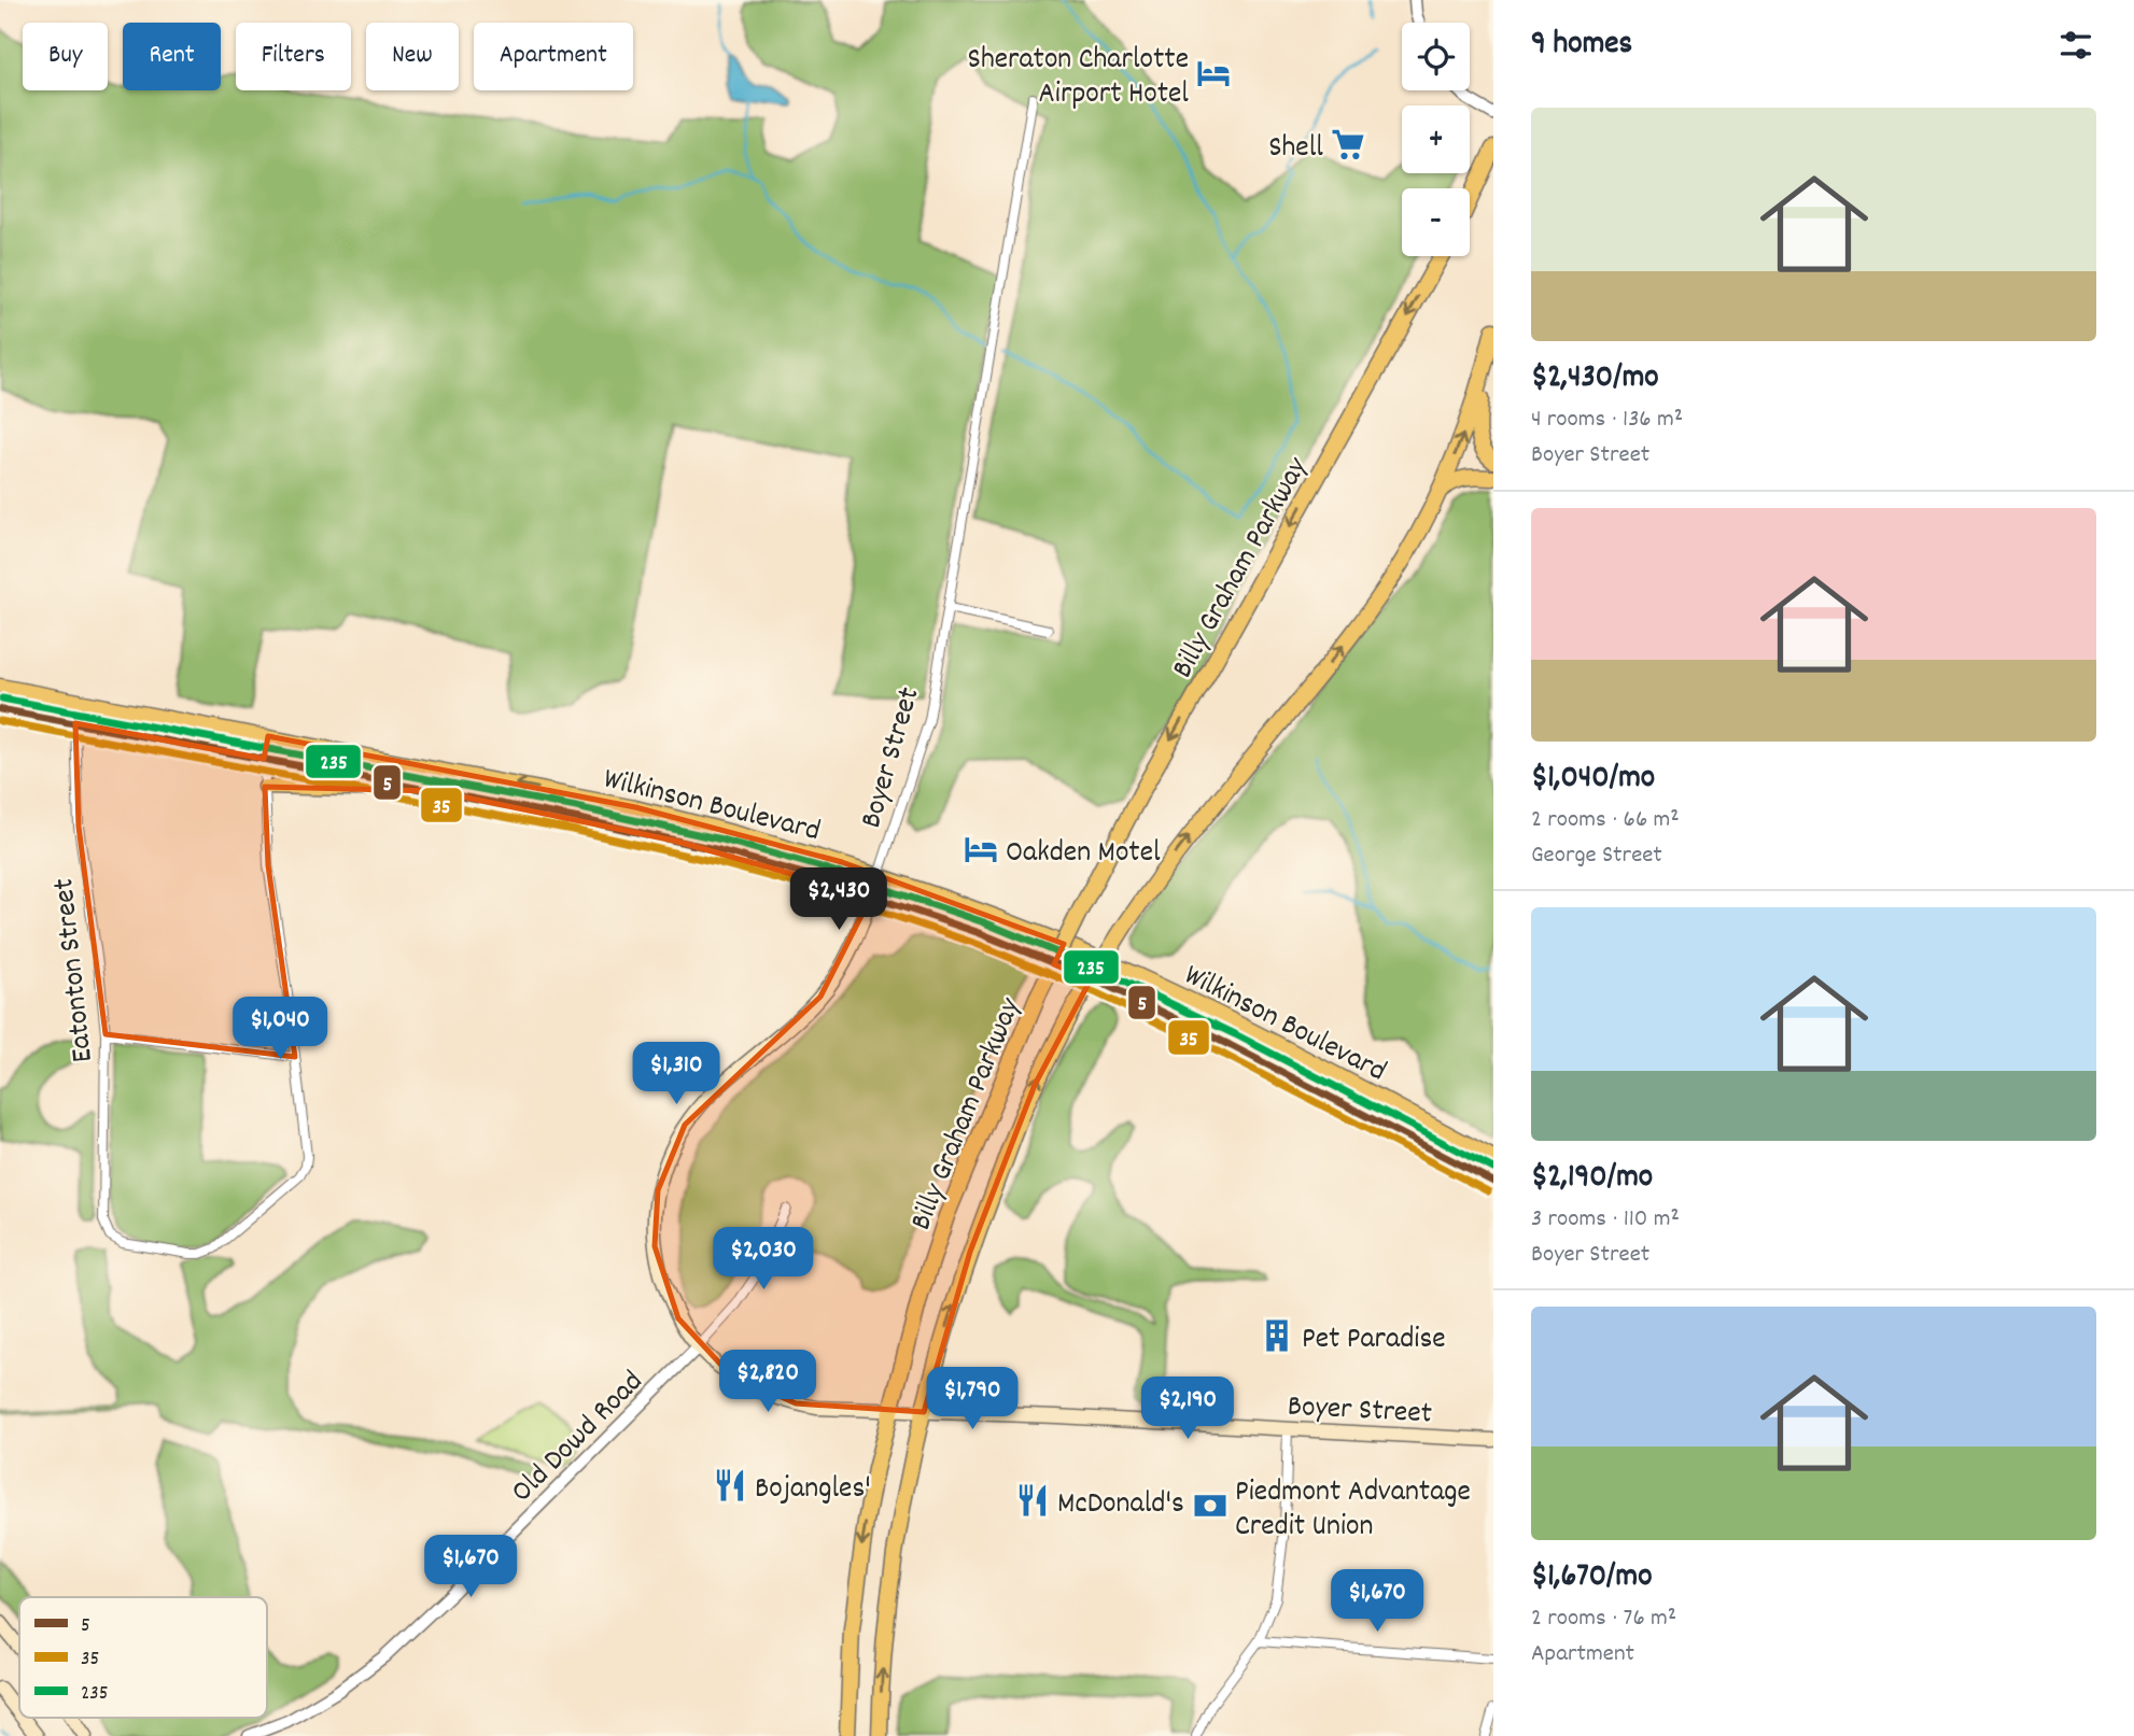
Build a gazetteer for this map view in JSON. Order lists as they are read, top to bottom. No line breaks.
{"streets":{"highway":["Billy Graham Parkway"],"main road":["Boyer Street","Wilkinson Boulevard"],"street":["Eatonton Street","Old Dowd Road"]},"crossings":[["Billy Graham Parkway","Boyer Street"],["Boyer Street","Wilkinson Boulevard"],["Boyer Street","Old Dowd Road"],["Wilkinson Boulevard","Eatonton Street"]],"places":{"hotel":["Sheraton Charlotte Airport Hotel","Oakden Motel"],"supermarket":["Shell"],"building":["Pet Paradise"],"restaurant":["Bojangles'","McDonald's"],"bank":["Piedmont Advantage Credit Union"]},"lines":["transit line 235","transit line 5","transit line 35"],"legend":["5","35","235"],"page":{"heading":"9 homes","map_buttons":["+","−"],"chip":["Buy","Rent","Filters","New","Apartment"],"list":[{"name":"$2,430/mo","note":"4 rooms · 136 m² · Boyer Street"},{"name":"$1,040/mo","note":"2 rooms · 66 m² · George Street"},{"name":"$2,190/mo","note":"3 rooms · 110 m² · Boyer Street"},{"name":"$1,670/mo","note":"2 rooms · 76 m² · Apartment"}],"price":["$2,430","$1,040","$1,310","$2,030","$2,820","$1,790","$2,190","$1,670","$1,670"]}}
